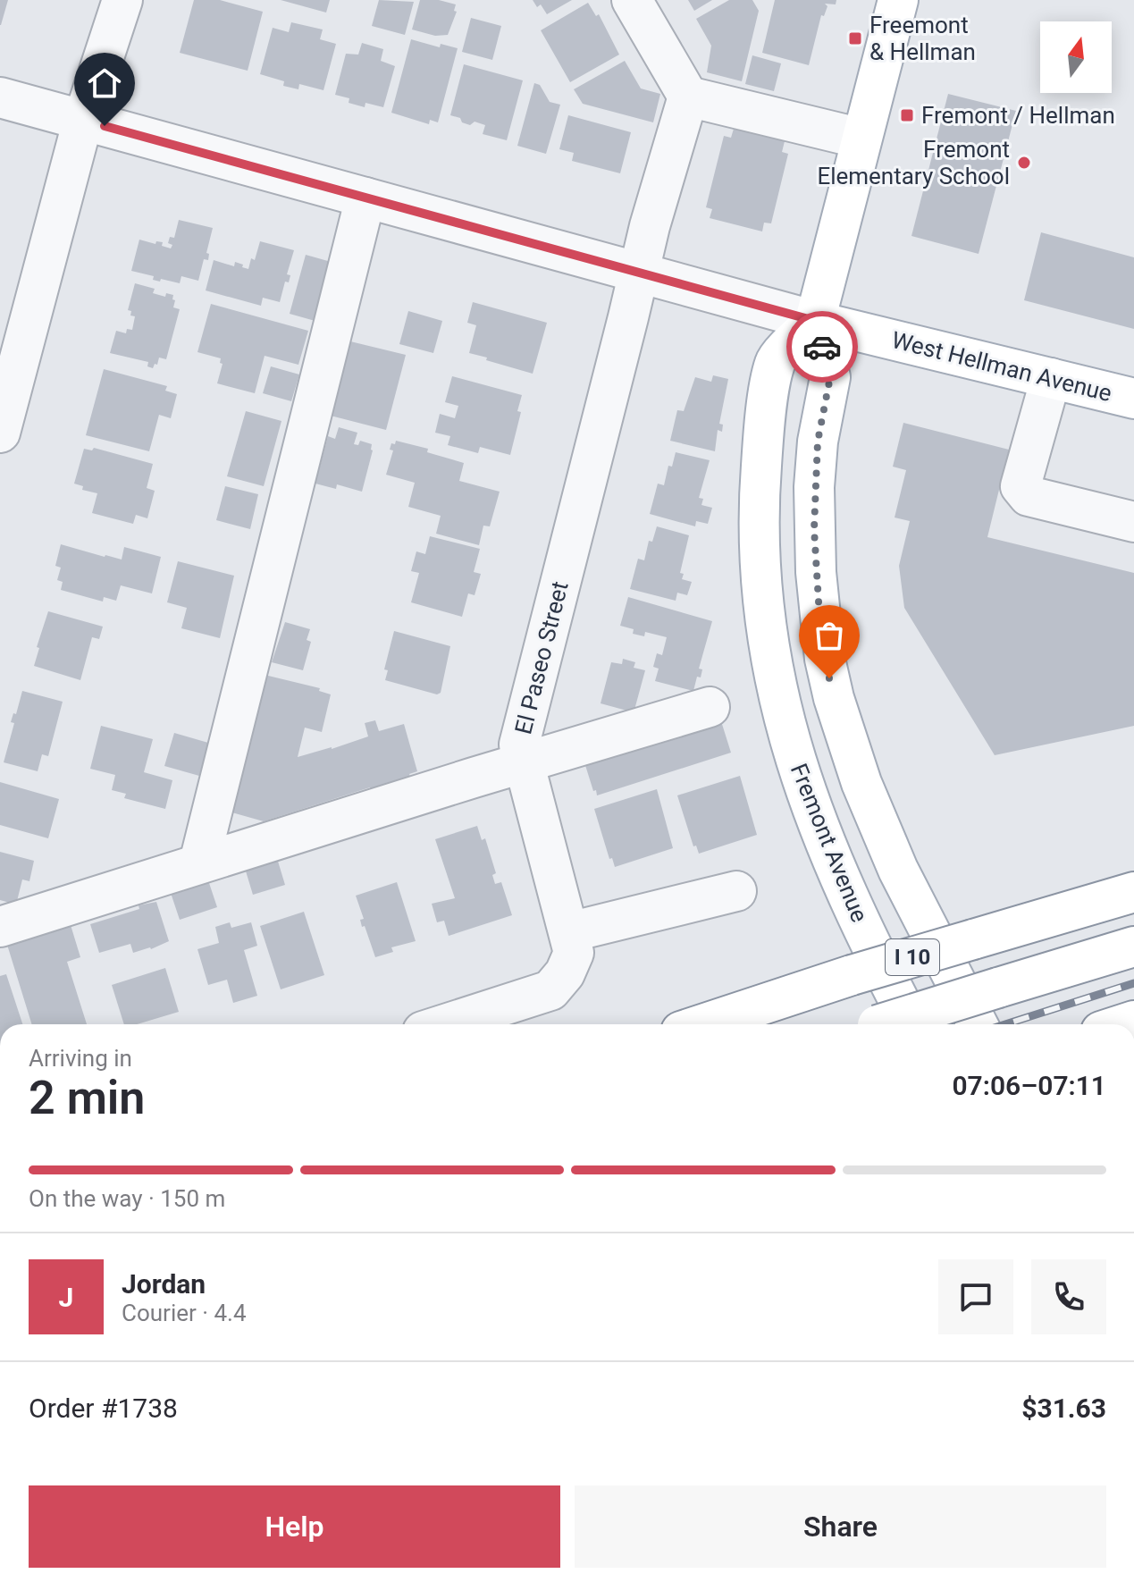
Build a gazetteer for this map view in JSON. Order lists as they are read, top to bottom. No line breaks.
{"streets":{"main road":["West Hellman Avenue","Fremont Avenue","I 10"],"street":["El Paseo Street"]},"crossings":[["West Hellman Avenue","El Paseo Street"],["West Hellman Avenue","Fremont Avenue"]],"places":{"transit":["Freemont & Hellman","Fremont / Hellman"],"other":["Fremont Elementary School"]},"north":"top","page":{"heading":["2 min","Arriving in","07:06–07:11"],"panel":["Jordan","Courier · 4.4","Order #1738","$31.63"],"bar":"On the way · 150 m","round":"J","buttons":["Help","Share"]}}
